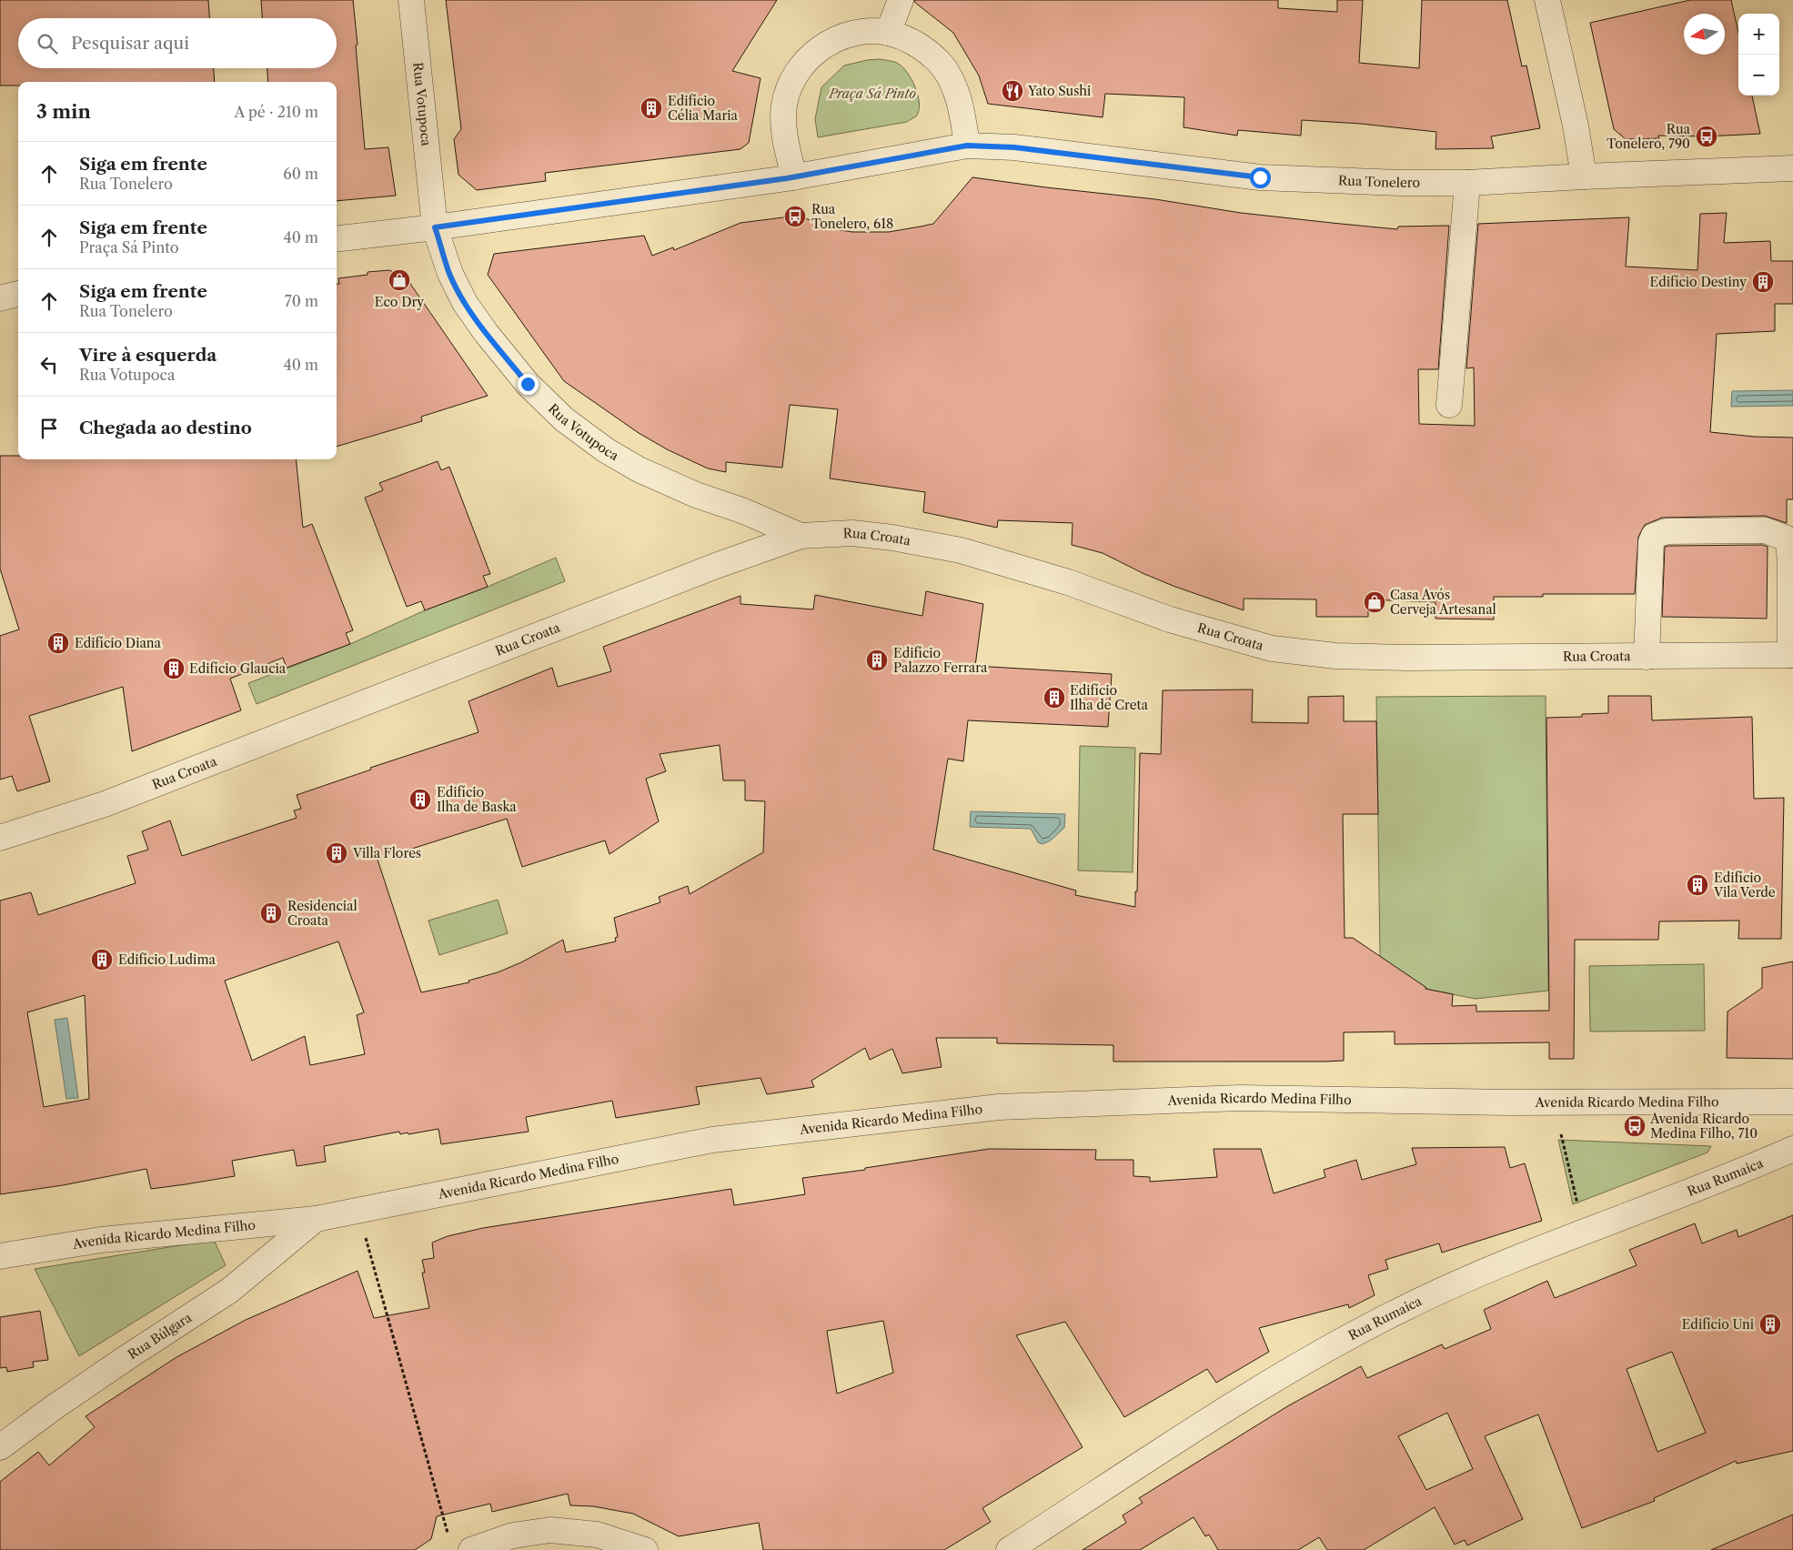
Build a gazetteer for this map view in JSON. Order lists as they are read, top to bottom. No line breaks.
{"streets":{"street":["Rua Votupoca","Rua Tonelero","Rua Croata","Avenida Ricardo Medina Filho","Rua Rumaica","Rua Búlgara"]},"crossings":[["Rua Votupoca","Rua Croata"],["Avenida Ricardo Medina Filho","Rua Búlgara"]],"parks":["Praça Sá Pinto"],"places":{"restaurant":["Yato Sushi"],"building":["Edifício Célia Maria","Edifício Destiny","Edifício Diana","Edifício Palazzo Ferrara","Edifício Glaucia","Edifício Ilha de Creta","Edifício Ilha de Baska","Villa Flores","Edifício Vila Verde","Residencial Croata","Edifício Ludima","Edifício Uni"],"bus stop":["Rua Tonelero, 790","Rua Tonelero, 618","Avenida Ricardo Medina Filho, 710"],"shop":["Eco Dry","Casa Avós Cerveja Artesanal"]},"north":"left","page":{"map_buttons":["+","−"],"search":"Pesquisar aqui","heading":["3 min","A pé · 210 m"],"list":[["Siga em frente","Rua Tonelero","60 m"],["Siga em frente","Praça Sá Pinto","40 m"],["Siga em frente","Rua Tonelero","70 m"],["Vire à esquerda","Rua Votupoca","40 m"],"Chegada ao destino"]}}
